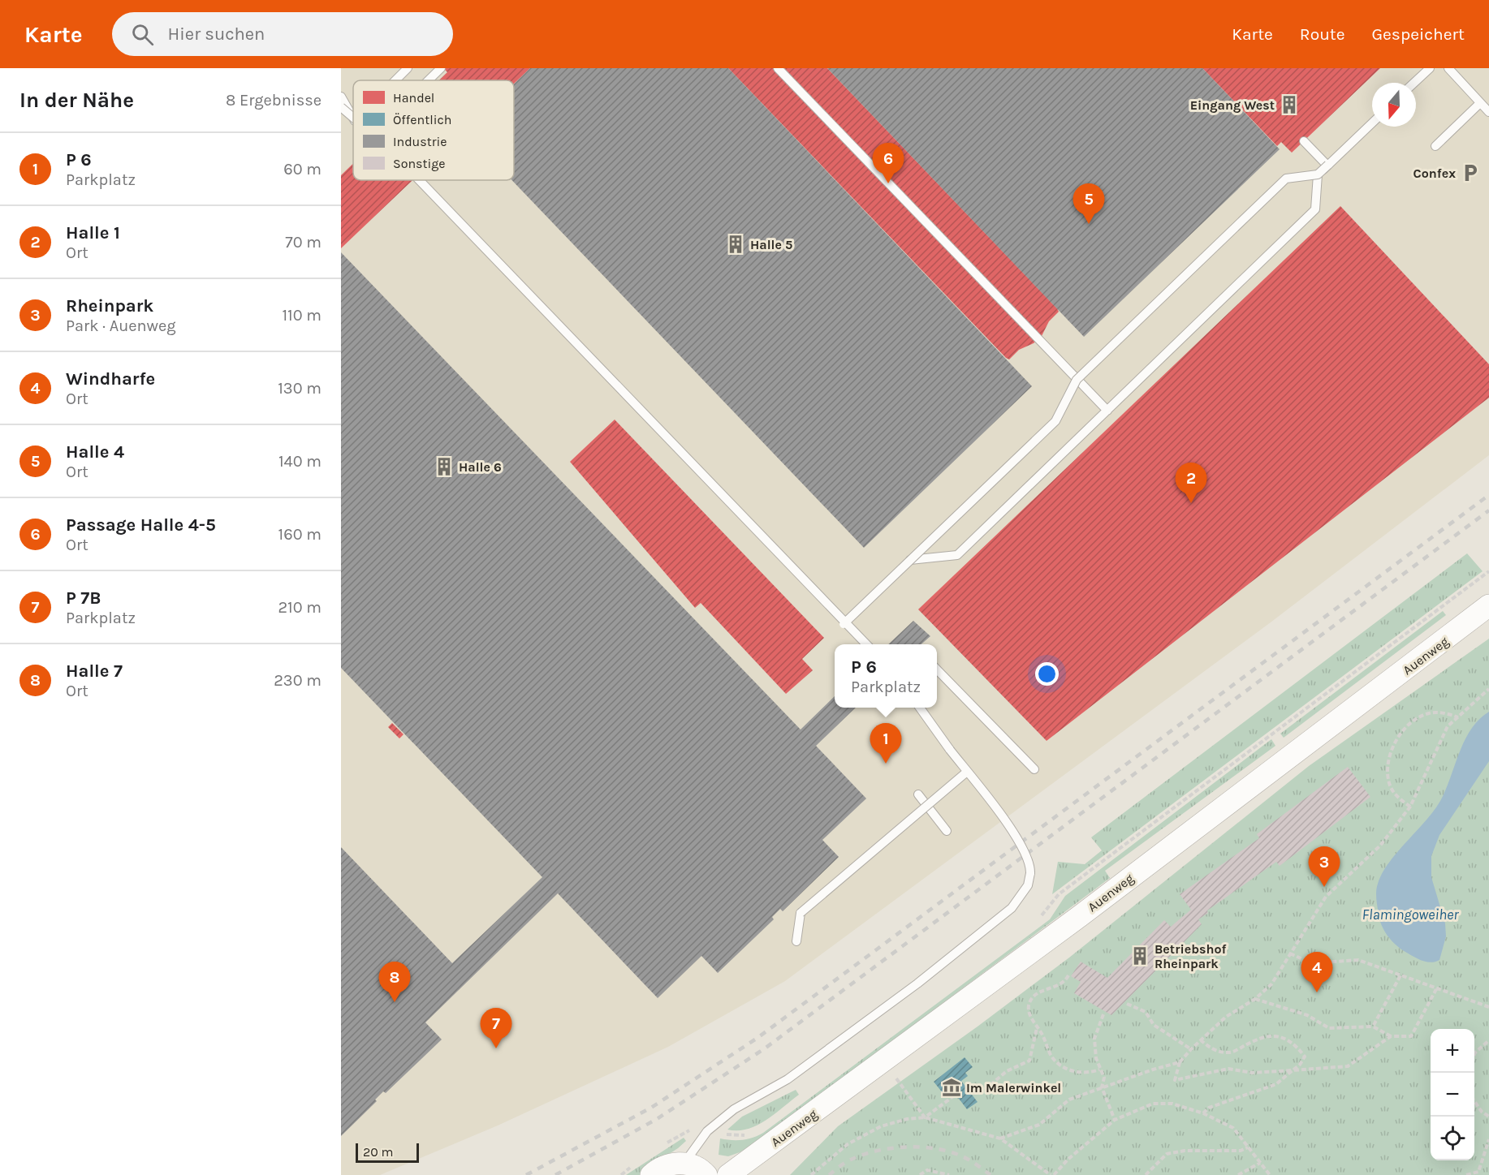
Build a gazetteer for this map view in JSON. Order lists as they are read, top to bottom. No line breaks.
{"streets":{"street":["Auenweg"]},"water":["Flamingoweiher"],"places":{"building":["Eingang West","Halle 5","Halle 6","Betriebshof Rheinpark"],"parking":["Confex"],"museum":["Im Malerwinkel"]},"legend":["Handel","Öffentlich","Industrie","Sonstige"],"scale_bar":"20 m","north":"bottom","page":{"header":"Karte","search":"Hier suchen","nav":["Karte","Route","Gespeichert"],"heading":["In der Nähe","8 Ergebnisse"],"list":[{"mark":"1","name":"P 6","note":"Parkplatz","value":"60 m"},{"mark":"2","name":"Halle 1","note":"Ort","value":"70 m"},{"mark":"3","name":"Rheinpark","note":"Park · Auenweg","value":"110 m"},{"mark":"4","name":"Windharfe","note":"Ort","value":"130 m"},{"mark":"5","name":"Halle 4","note":"Ort","value":"140 m"},{"mark":"6","name":"Passage Halle 4-5","note":"Ort","value":"160 m"},{"mark":"7","name":"P 7B","note":"Parkplatz","value":"210 m"},{"mark":"8","name":"Halle 7","note":"Ort","value":"230 m"}],"pins":["6","5","2","1","3","4","8","7"],"popup":["P 6","Parkplatz"],"map_buttons":["+","−"],"scale":"20 m"}}
